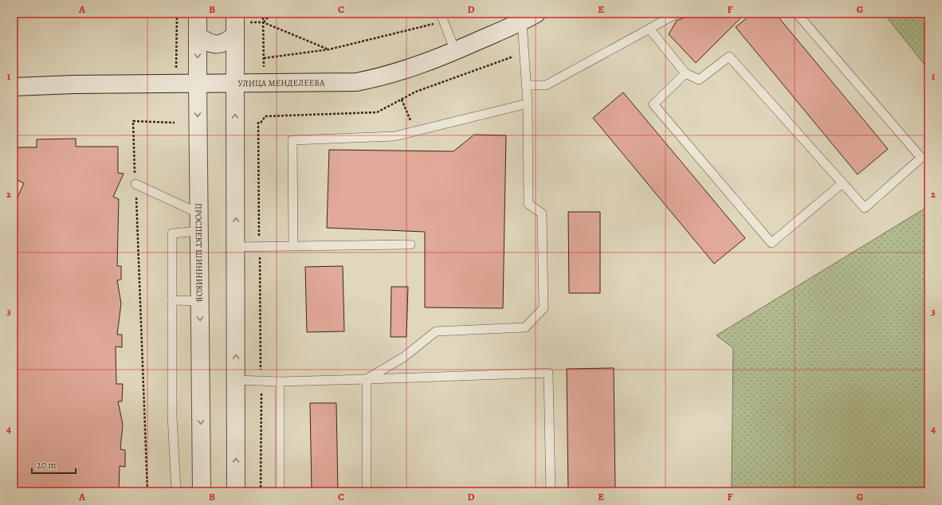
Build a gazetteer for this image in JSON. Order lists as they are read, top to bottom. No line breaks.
{"streets":{"street":["УЛИЦА МЕНДЕЛЕЕВА","ПРОСПЕКТ ШИННИКОВ"]},"crossings":[["УЛИЦА МЕНДЕЛЕЕВА","ПРОСПЕКТ ШИННИКОВ"]],"scale_bar":"20 m","grid":{"columns":["A","B","C","D","E","F","G"],"rows":["1","2","3","4"]}}
